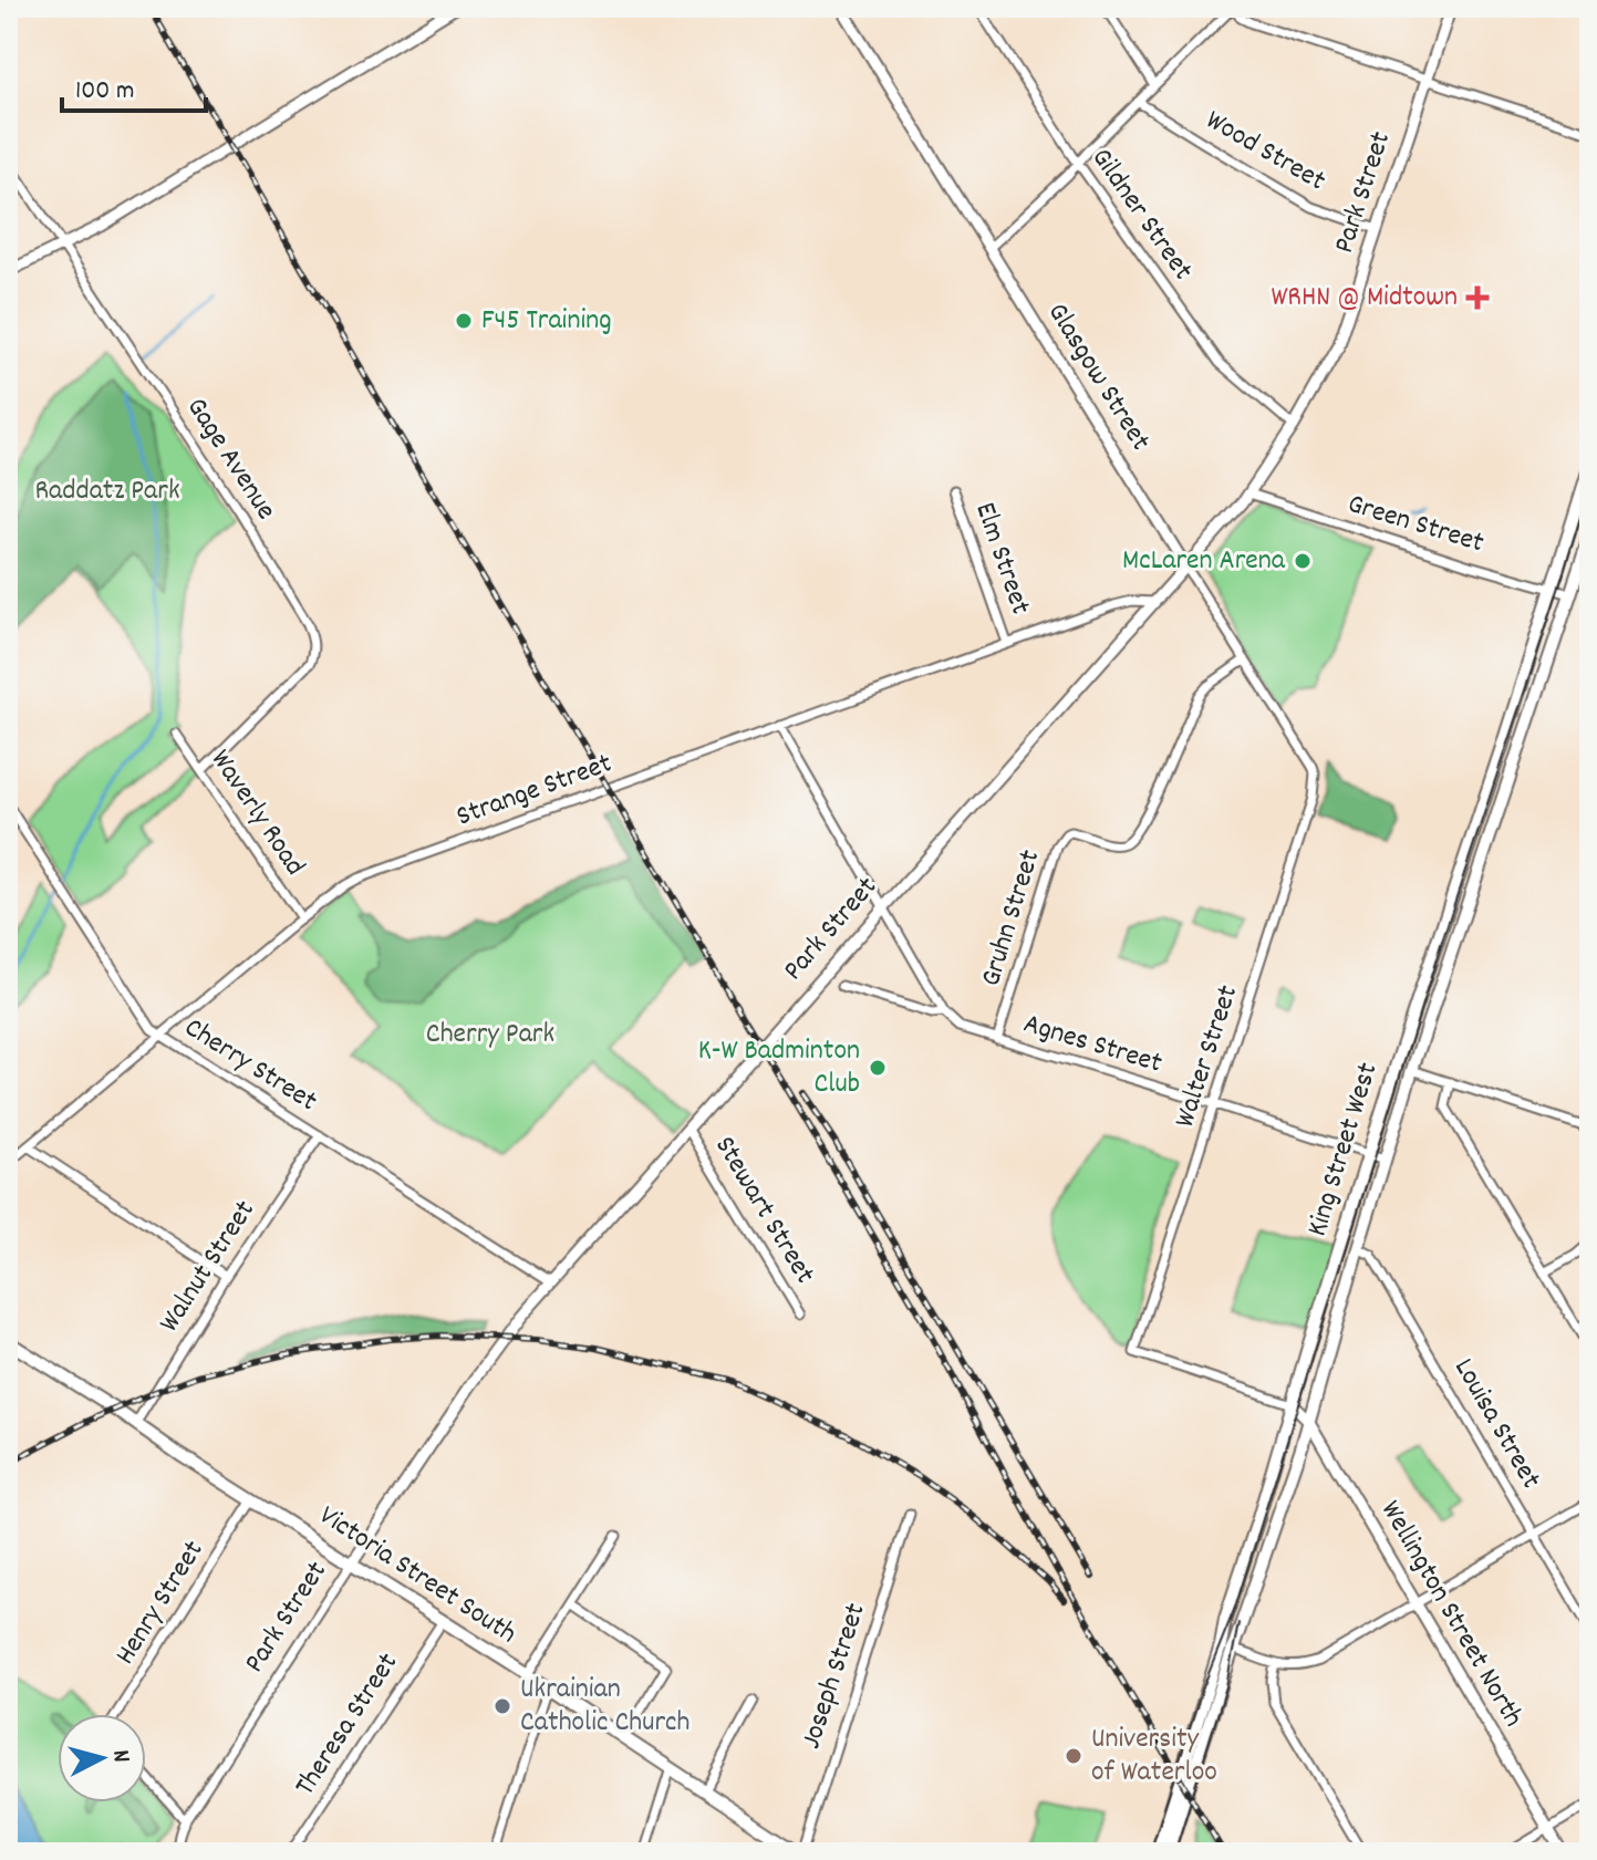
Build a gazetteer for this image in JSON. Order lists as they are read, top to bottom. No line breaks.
{"streets":{"main road":["King Street West","Victoria Street South"],"street":["Wood Street","Park Street","Gildner Street","Glasgow Street","Gage Avenue","Green Street","Elm Street","Strange Street","Waverly Road","Gruhn Street","Agnes Street","Walter Street","Cherry Street","Stewart Street","Walnut Street","Louisa Street","Henry Street","Wellington Street North","Joseph Street","Theresa Street"]},"crossings":[["Wood Street","Park Street"],["Park Street","Gildner Street"],["Park Street","Glasgow Street"],["Park Street","Green Street"],["Park Street","Strange Street"],["Park Street","Cherry Street"],["Park Street","Stewart Street"],["Park Street","Victoria Street South"],["Glasgow Street","Gruhn Street"],["Glasgow Street","Walter Street"],["Gage Avenue","Waverly Road"],["Green Street","King Street West"],["Elm Street","Strange Street"],["Strange Street","Waverly Road"],["Strange Street","Cherry Street"],["Gruhn Street","Agnes Street"],["Agnes Street","Walter Street"],["Agnes Street","King Street West"],["Walter Street","King Street West"],["Walter Street","Wellington Street North"],["Cherry Street","Walnut Street"],["King Street West","Louisa Street"],["King Street West","Wellington Street North"],["Walnut Street","Victoria Street South"],["Victoria Street South","Henry Street"],["Victoria Street South","Joseph Street"],["Victoria Street South","Theresa Street"]],"parks":["Raddatz Park","Cherry Park"],"places":{"health":["WRHN @ Midtown"],"other":["F45 Training","McLaren Arena","K-W Badminton Club","Ukrainian Catholic Church","University of Waterloo"]},"scale_bar":"100 m","north":"right"}
